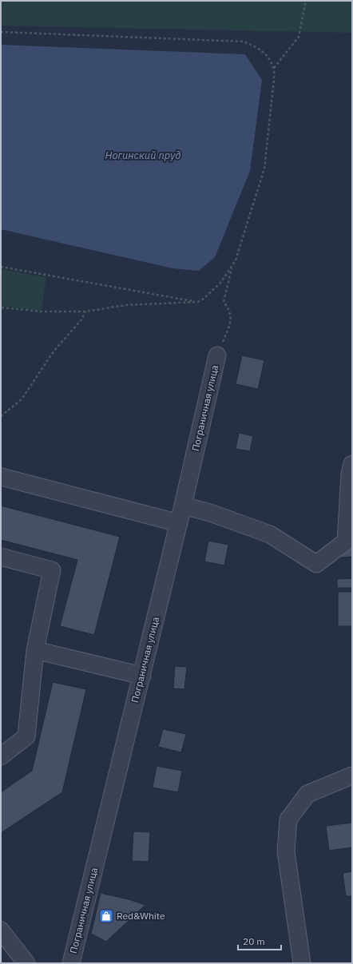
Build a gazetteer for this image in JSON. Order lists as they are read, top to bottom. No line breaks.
{"streets":{"street":["Пограничная улица"]},"water":["Ногинский пруд"],"places":{"shop":["Red&White"]},"scale_bar":"20 m"}
